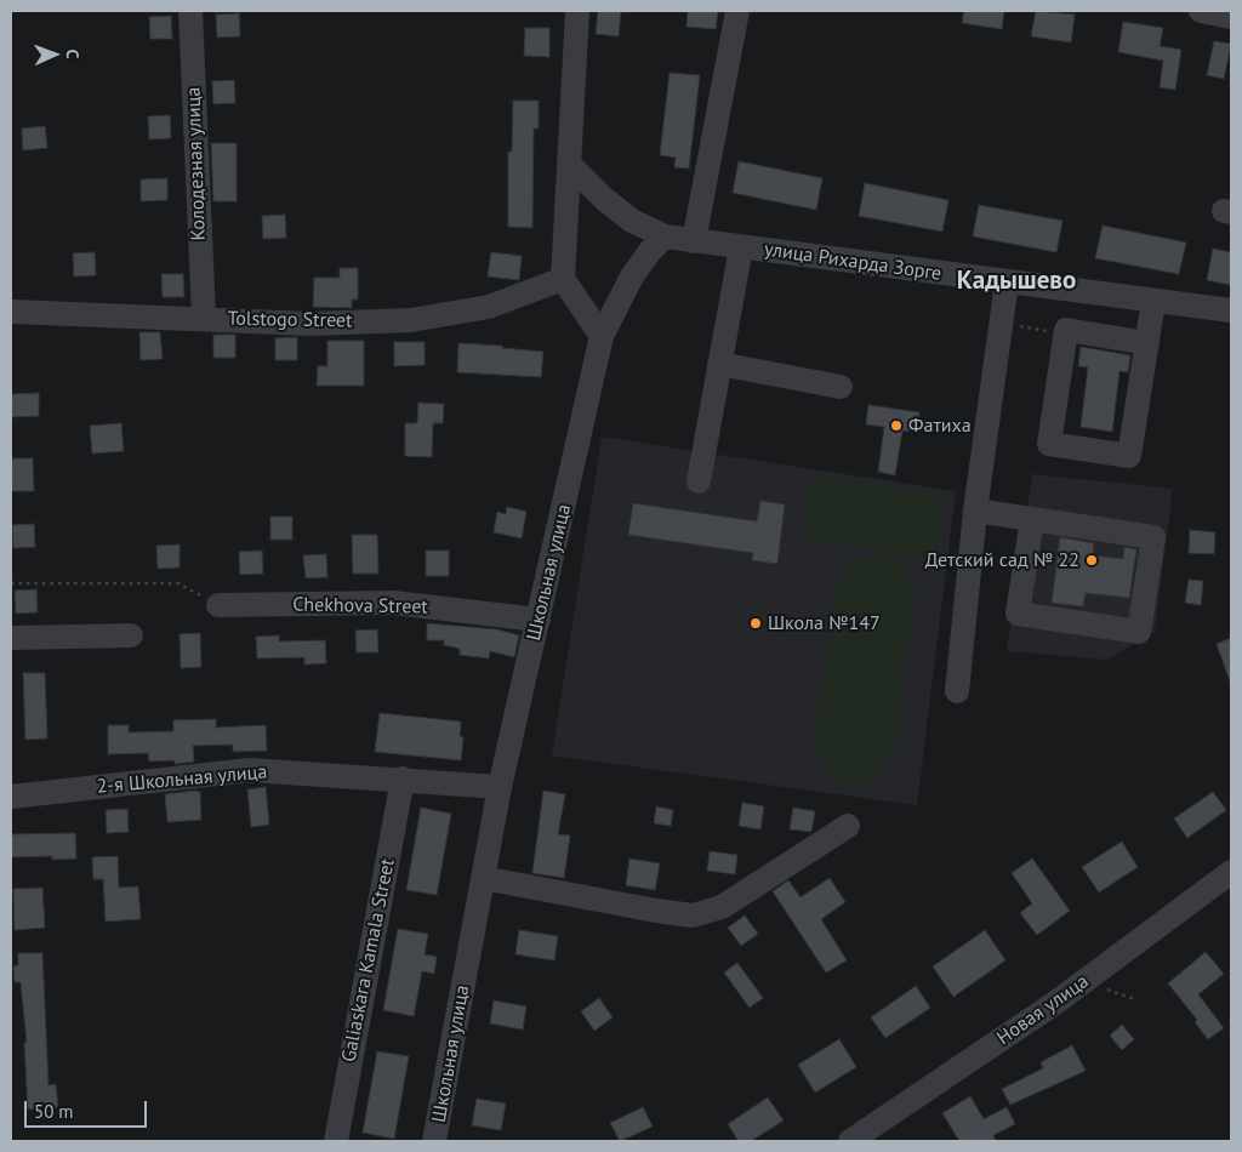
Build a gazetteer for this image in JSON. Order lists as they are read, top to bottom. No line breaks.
{"streets":{"street":["Колодезная улица","улица Рихарда Зорге","Tolstogo Street","Школьная улица","Chekhova Street","2-я Школьная улица","Galiaskara Kamala Street","Новая улица"]},"crossings":[["Колодезная улица","Tolstogo Street"],["улица Рихарда Зорге","Школьная улица"],["Школьная улица","Chekhova Street"],["Школьная улица","2-я Школьная улица"],["2-я Школьная улица","Galiaskara Kamala Street"]],"districts":["Кадышево"],"places":["Фатиха","Детский сад № 22","Школа №147"],"scale_bar":"50 m","north":"right"}
